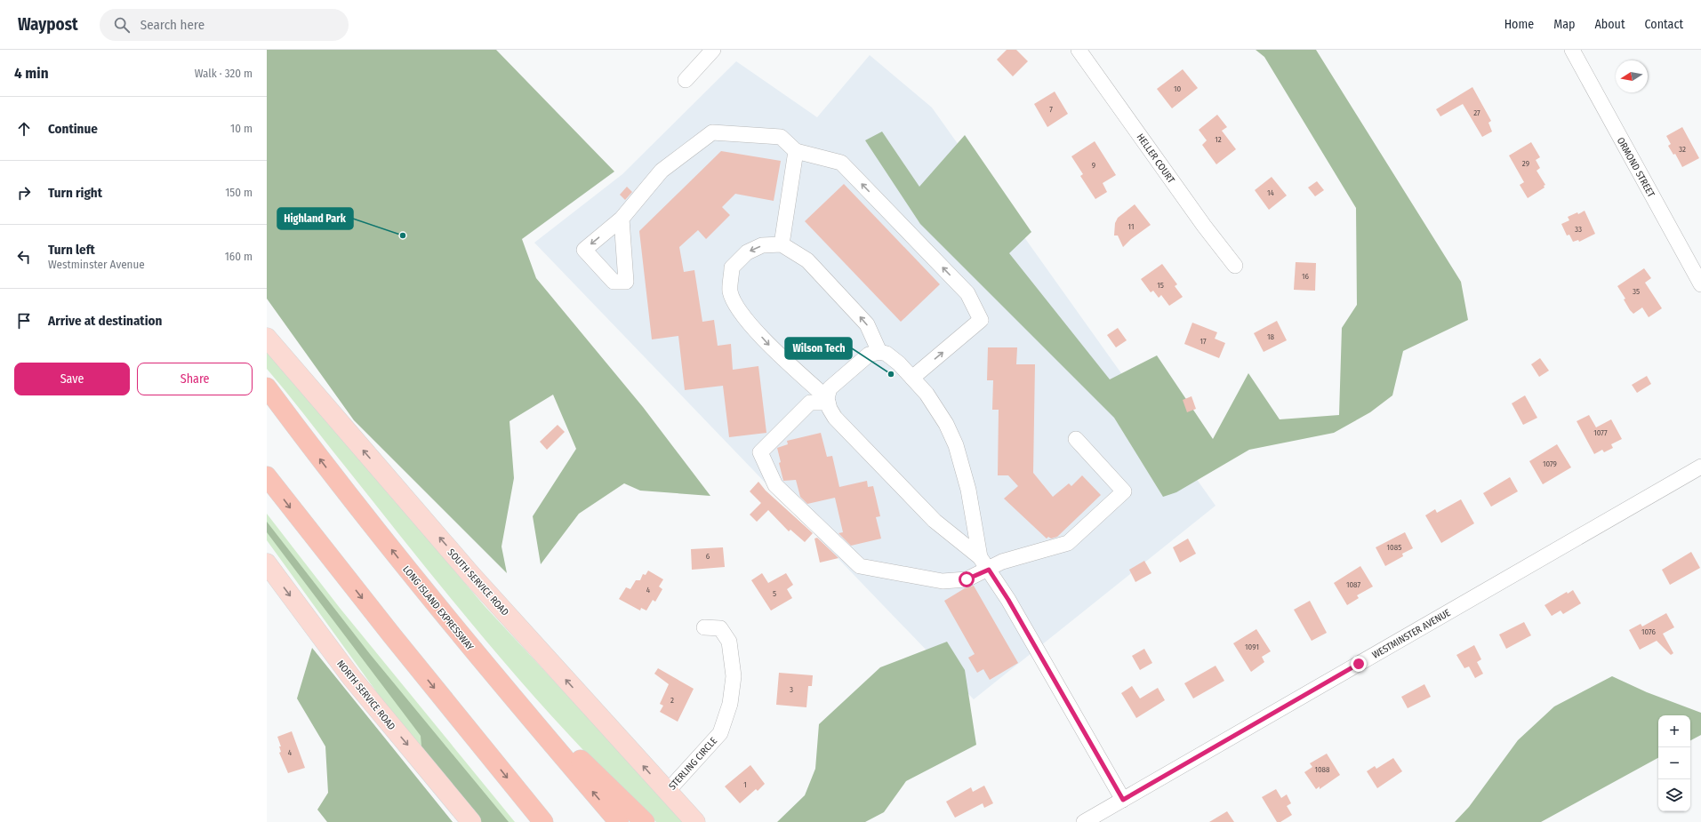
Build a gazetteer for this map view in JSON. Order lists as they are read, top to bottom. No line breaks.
{"streets":{"highway":["LONG ISLAND EXPRESSWAY"],"main road":["SOUTH SERVICE ROAD","NORTH SERVICE ROAD"],"street":["HELLER COURT","ORMOND STREET","WESTMINSTER AVENUE","STERLING CIRCLE"]},"crossings":[["SOUTH SERVICE ROAD","STERLING CIRCLE"]],"one_way":["SOUTH SERVICE ROAD","NORTH SERVICE ROAD"],"places":["Highland Park","Wilson Tech"],"house_numbers":["10","7","27","12","32","29","9","14","11","33","16","15","35","18","17","1077","1079","1085","6","1087","4","5","1076","1091","3","2","4","1088","1"],"north":"left","page":{"header":"Waypost","search":"Search here","nav":["Home","Map","About","Contact"],"heading":["4 min","Walk · 320 m"],"list":[["Continue","10 m"],["Turn right","150 m"],["Turn left","Westminster Avenue","160 m"],"Arrive at destination"],"buttons":["Save","Share"],"map_buttons":["+","−"]}}
